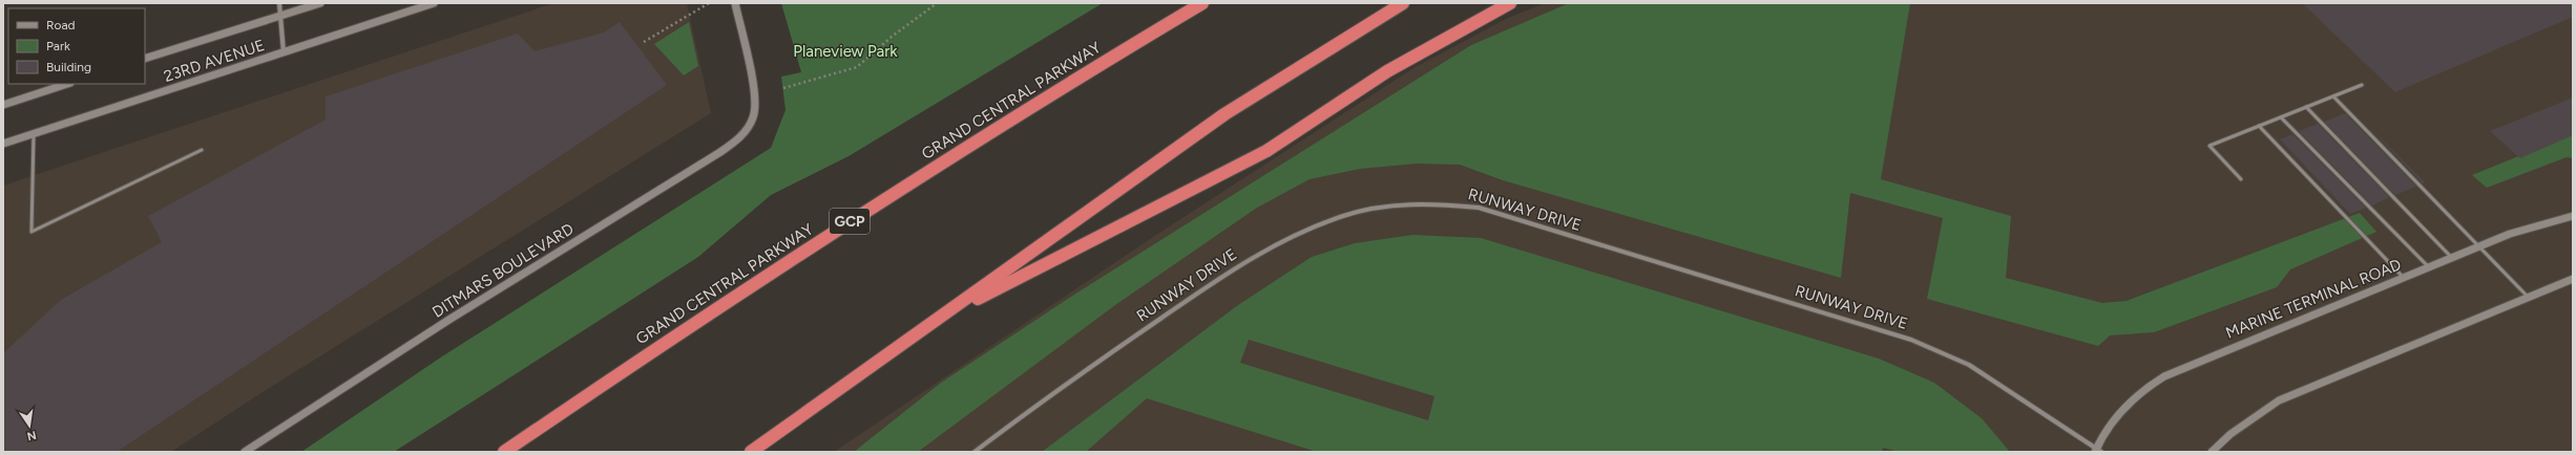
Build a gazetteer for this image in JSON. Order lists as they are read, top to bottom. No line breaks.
{"streets":{"highway":["GRAND CENTRAL PARKWAY","GCP"],"street":["23RD AVENUE","RUNWAY DRIVE","DITMARS BOULEVARD","MARINE TERMINAL ROAD"]},"crossings":[["RUNWAY DRIVE","MARINE TERMINAL ROAD"]],"parks":["Planeview Park"],"legend":["Road","Park","Building"],"north":"bottom"}
